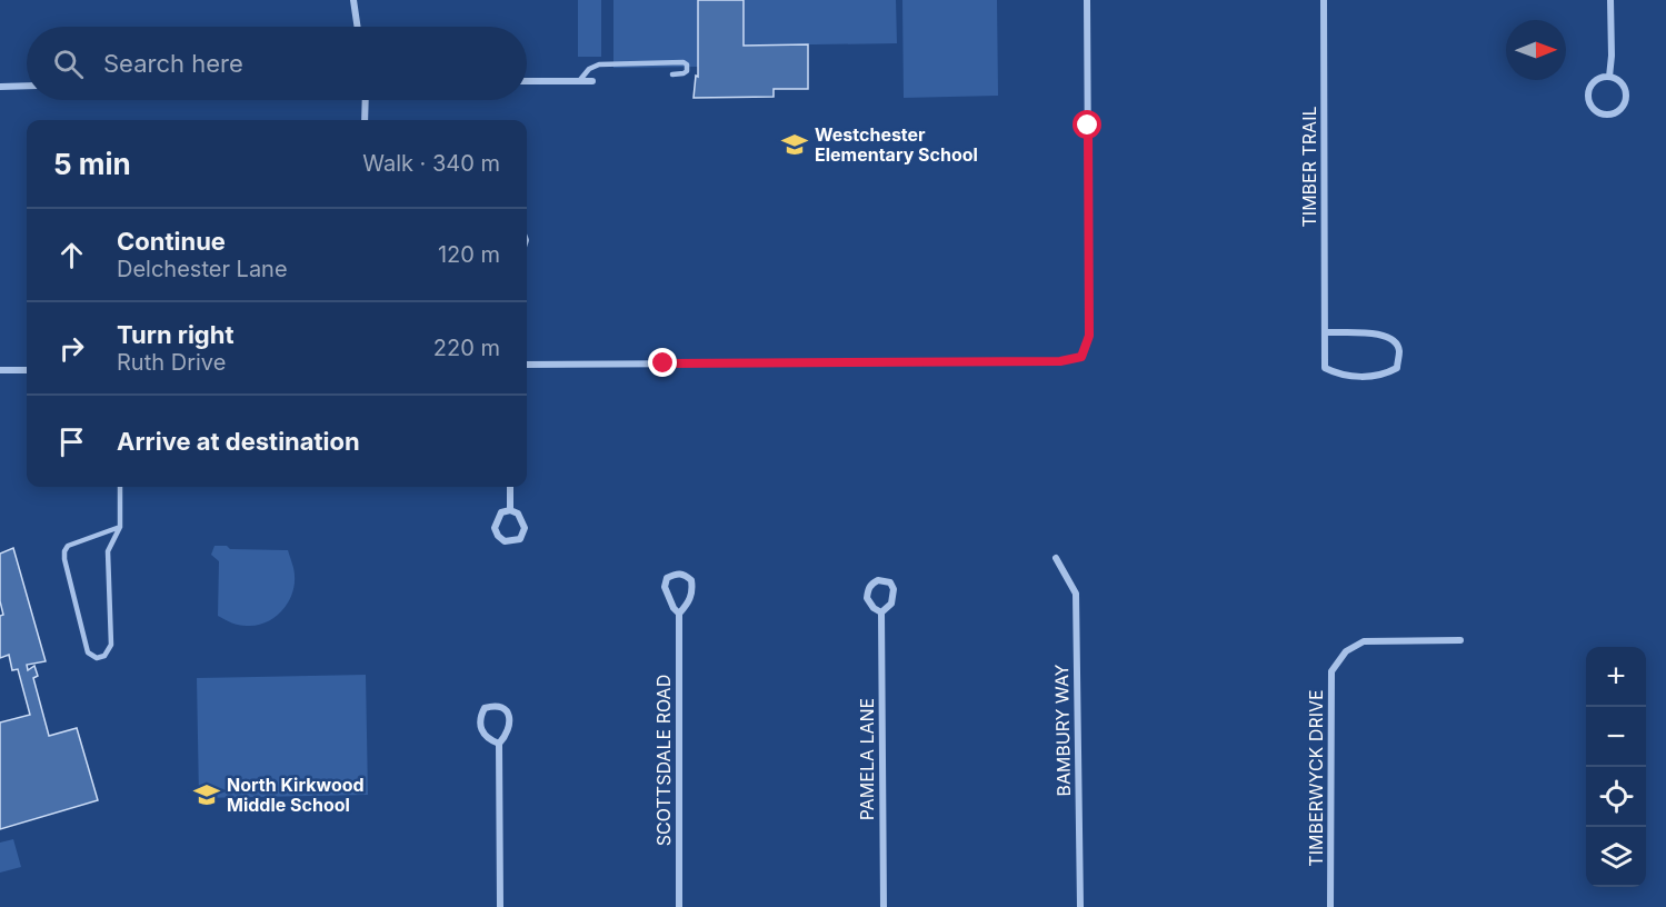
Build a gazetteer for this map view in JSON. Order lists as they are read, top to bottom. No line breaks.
{"streets":{"street":["TIMBER TRAIL","BAMBURY WAY","PAMELA LANE","SCOTTSDALE ROAD","TIMBERWYCK DRIVE"]},"places":{"school or university":["Westchester Elementary School","North Kirkwood Middle School"]},"north":"right","page":{"search":"Search here","heading":["5 min","Walk · 340 m"],"list":[["Continue","Delchester Lane","120 m"],["Turn right","Ruth Drive","220 m"],"Arrive at destination"],"map_buttons":["+","−"]}}
